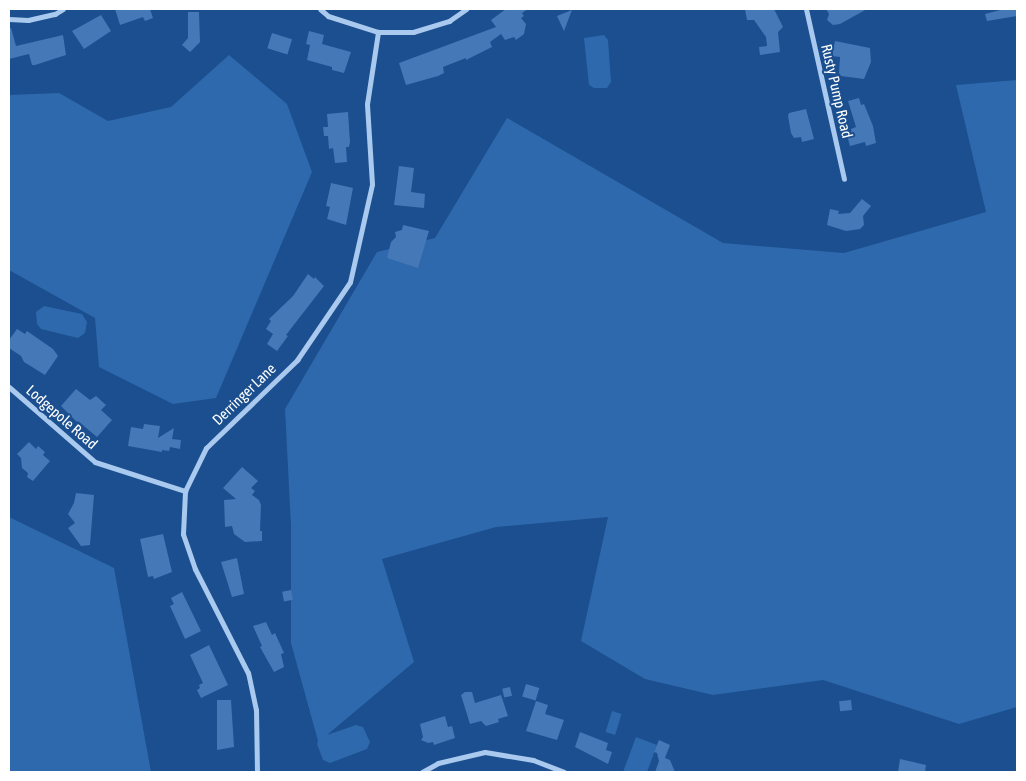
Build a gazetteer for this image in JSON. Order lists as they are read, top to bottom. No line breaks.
{"streets":{"street":["Rusty Pump Road","Derringer Lane","Lodgepole Road"]},"crossings":[["Derringer Lane","Lodgepole Road"]]}
